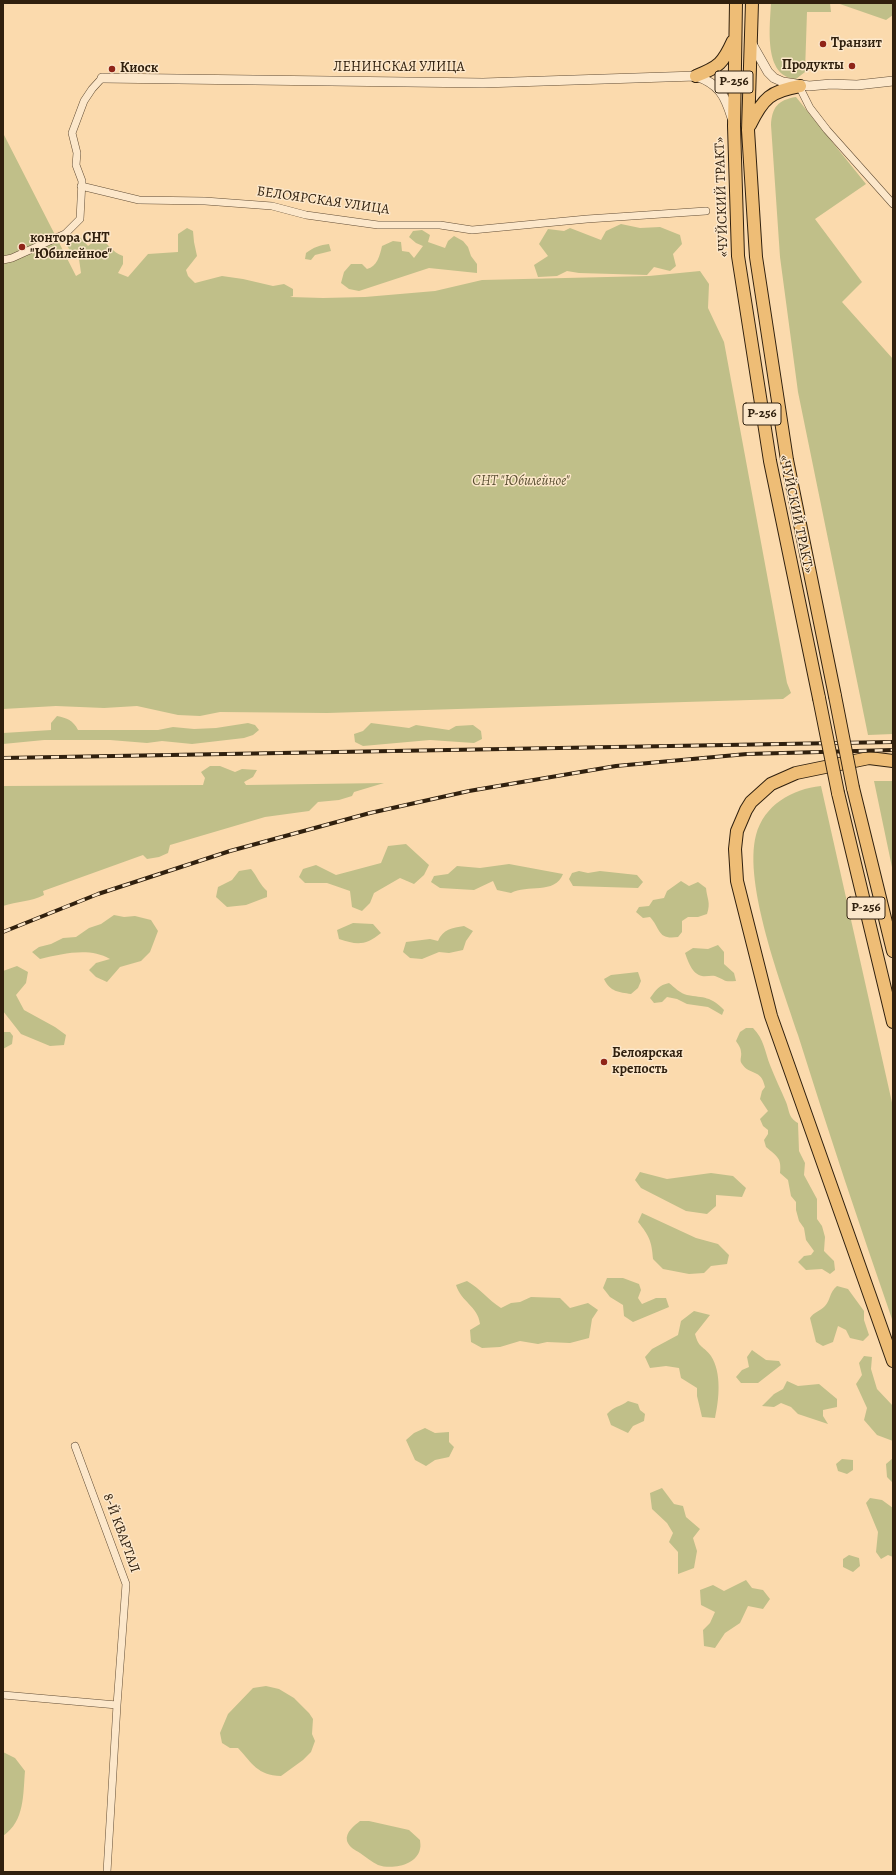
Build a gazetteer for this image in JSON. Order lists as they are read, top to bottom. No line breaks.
{"streets":{"highway":["Р-256","«ЧУЙСКИЙ ТРАКТ»"],"street":["ЛЕНИНСКАЯ УЛИЦА","БЕЛОЯРСКАЯ УЛИЦА","8-Й КВАРТАЛ"]},"parks":["СНТ \"Юбилейное\""],"places":["Транзит","Продукты","Киоск","контора СНТ \"Юбилейное\"","Белоярская крепость"]}
